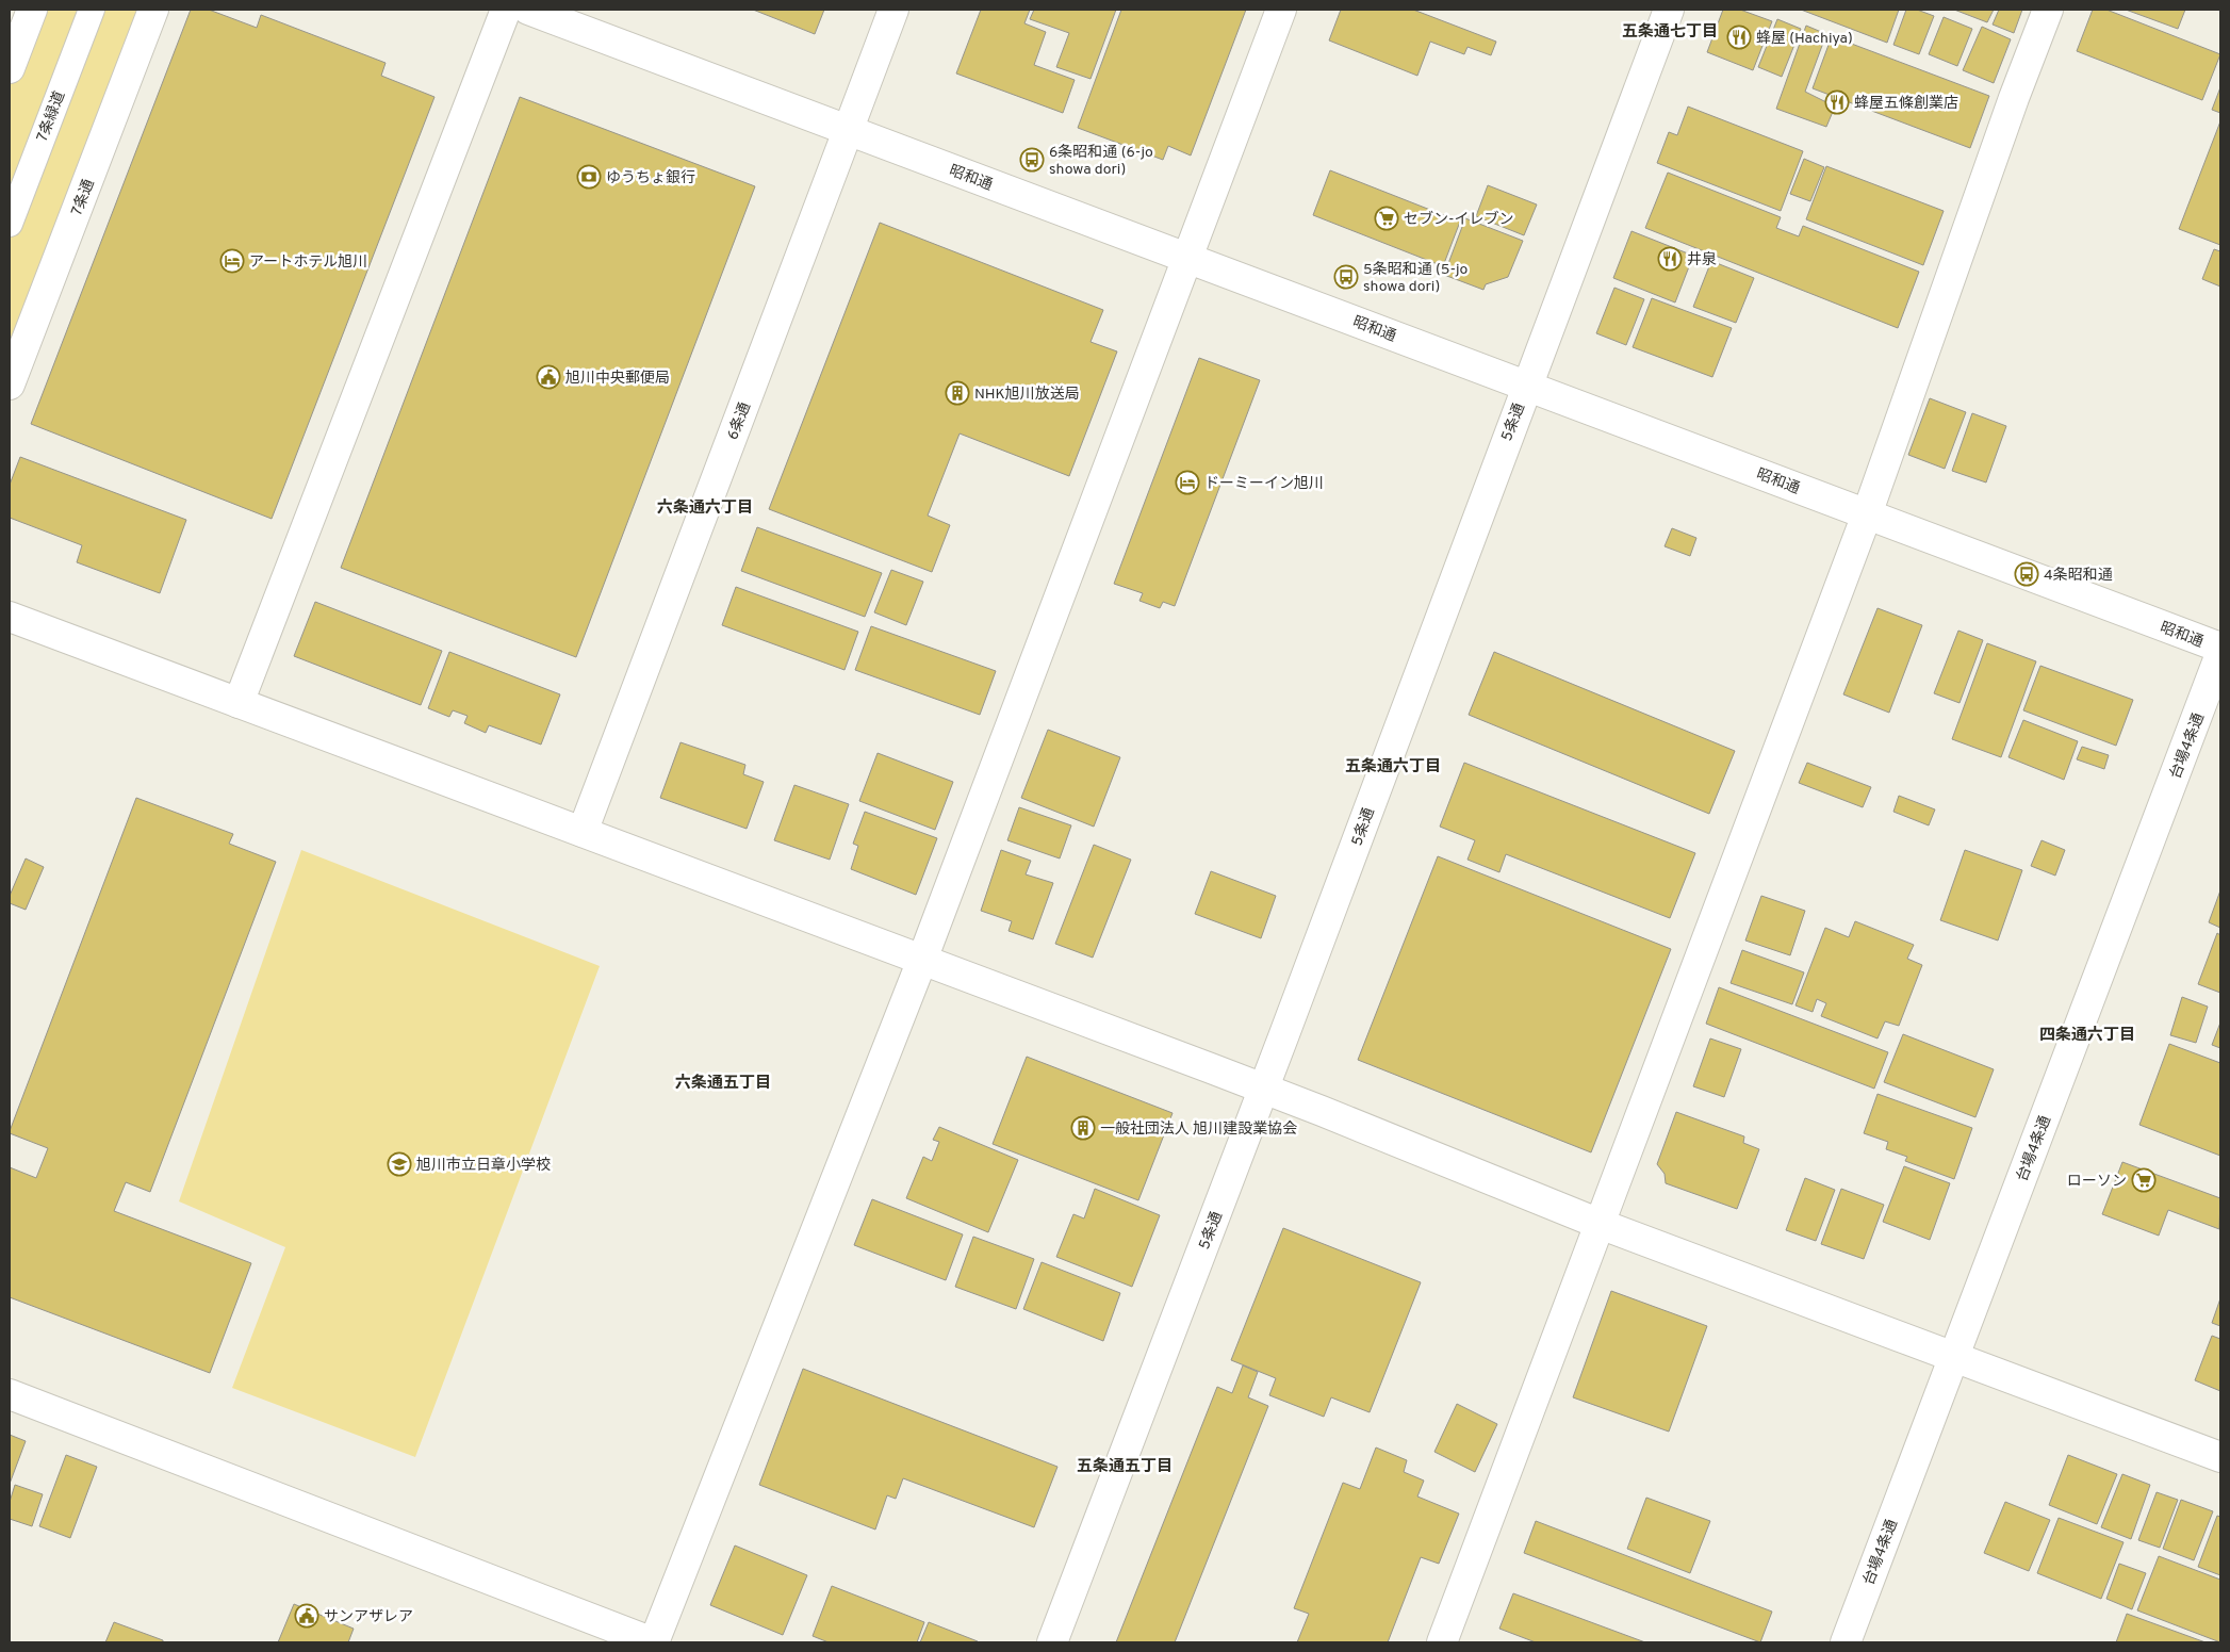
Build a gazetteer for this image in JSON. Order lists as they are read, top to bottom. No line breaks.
{"streets":{"main road":["昭和通","7条通","6条通","5条通","台場4条通"],"street":["7条緑道"]},"crossings":[["昭和通","6条通"],["昭和通","5条通"]],"districts":["五条通七丁目","六条通六丁目","五条通六丁目","四条通六丁目","六条通五丁目","五条通五丁目"],"places":{"restaurant":["蜂屋 (Hachiya)","蜂屋五條創業店","井泉"],"bus stop":["6条昭和通 (6-jo showa dori)","5条昭和通 (5-jo showa dori)","4条昭和通"],"bank":["ゆうちょ銀行"],"supermarket":["セブン-イレブン","ローソン"],"hotel":["アートホテル旭川","ドーミーイン旭川"],"public building":["旭川中央郵便局","サンアザレア"],"building":["NHK旭川放送局","一般社団法人 旭川建設業協会"],"school or university":["旭川市立日章小学校"]}}
